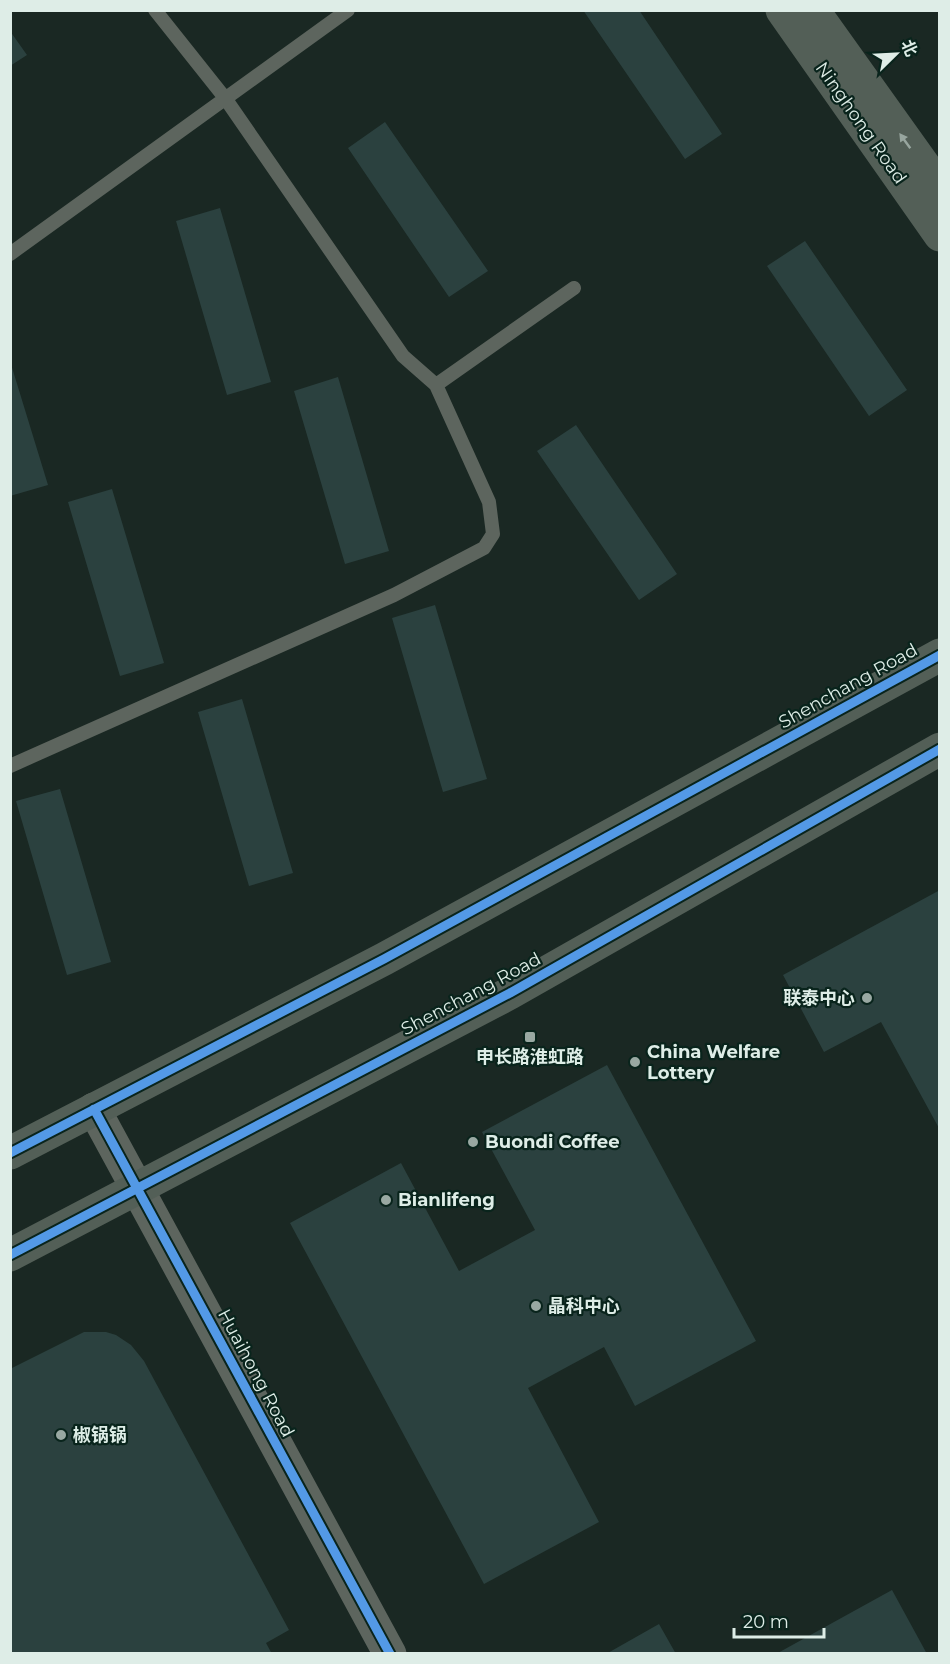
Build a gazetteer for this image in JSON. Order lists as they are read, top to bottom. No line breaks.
{"streets":{"main road":["Ninghong Road","Shenchang Road"],"street":["Huaihong Road"]},"crossings":[["Shenchang Road","Huaihong Road"]],"places":{"other":["联泰中心","China Welfare Lottery","Buondi Coffee","Bianlifeng","晶科中心","椒锅锅"],"transit":["申长路淮虹路"]},"scale_bar":"20 m","north":"top right"}
